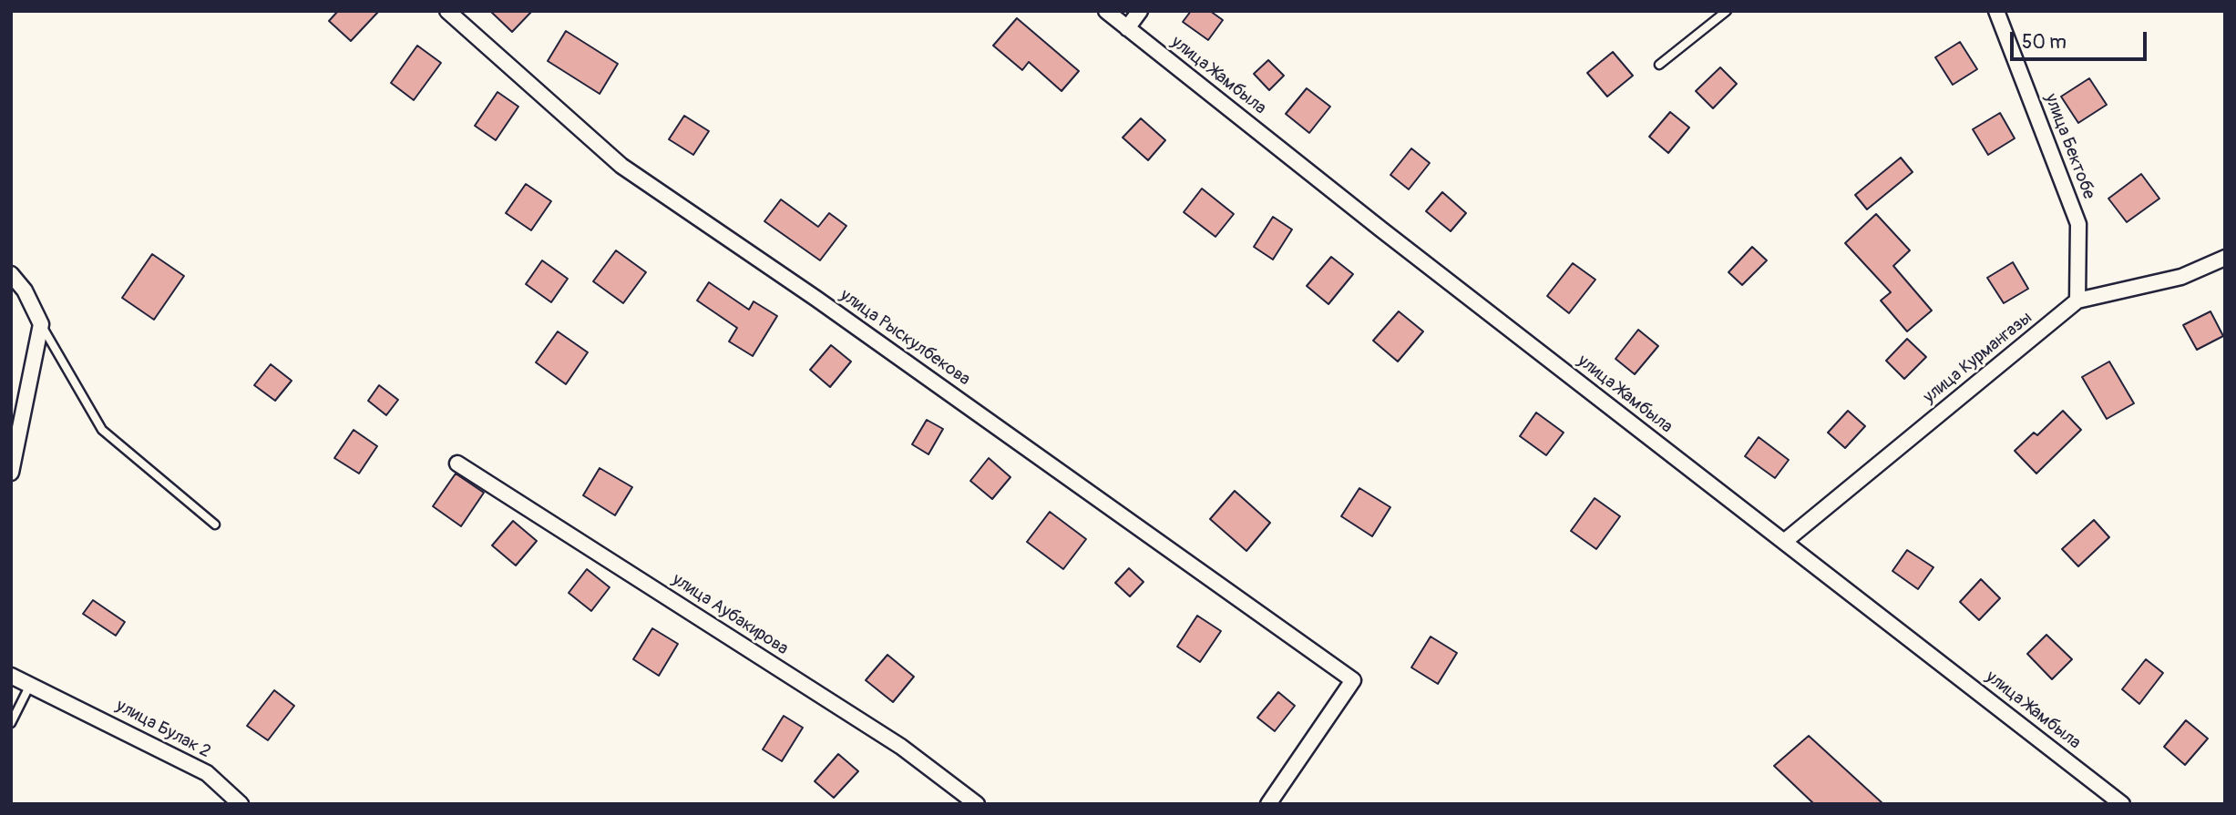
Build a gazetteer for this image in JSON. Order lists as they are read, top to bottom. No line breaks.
{"streets":{"street":["улица Жамбыла","улица Бектобе","улица Рыскулбекова","улица Курмангазы","улица Аубакирова","улица Булак 2"]},"crossings":[["улица Жамбыла","улица Курмангазы"],["улица Бектобе","улица Курмангазы"]],"scale_bar":"50 m"}
